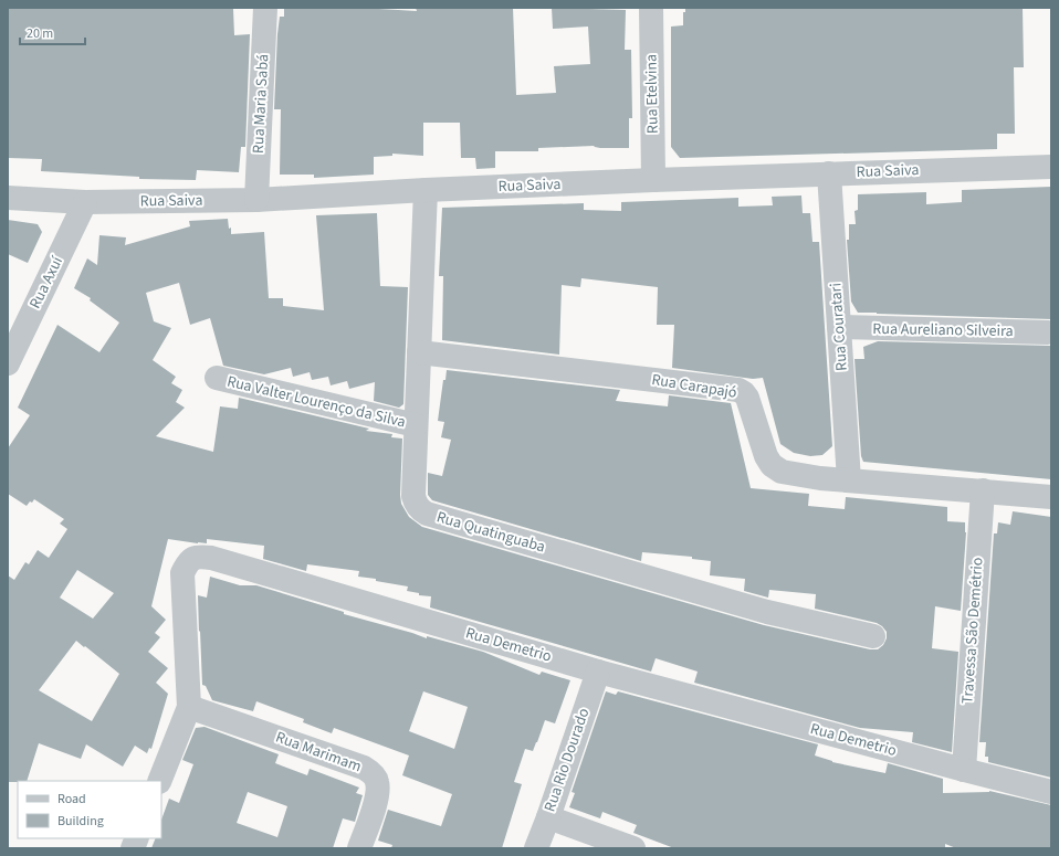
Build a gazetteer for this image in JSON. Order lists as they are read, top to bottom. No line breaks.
{"streets":{"street":["Rua Etelvina","Rua Maria Sabá","Rua Saiva","Rua Axuí","Rua Couratari","Rua Aureliano Silveira","Rua Carapajó","Rua Valter Lourenço da Silva","Rua Quatinguaba","Travessa São Demétrio","Rua Demetrio","Rua Marimam","Rua Rio Dourado"]},"crossings":[["Rua Etelvina","Rua Saiva"],["Rua Maria Sabá","Rua Saiva"],["Rua Saiva","Rua Axuí"],["Rua Saiva","Rua Couratari"],["Rua Saiva","Rua Quatinguaba"],["Rua Couratari","Rua Aureliano Silveira"],["Rua Couratari","Rua Carapajó"],["Rua Carapajó","Rua Quatinguaba"],["Rua Carapajó","Travessa São Demétrio"],["Rua Valter Lourenço da Silva","Rua Quatinguaba"],["Travessa São Demétrio","Rua Demetrio"],["Rua Demetrio","Rua Marimam"],["Rua Demetrio","Rua Rio Dourado"]],"legend":["Road","Building"],"scale_bar":"20 m"}
